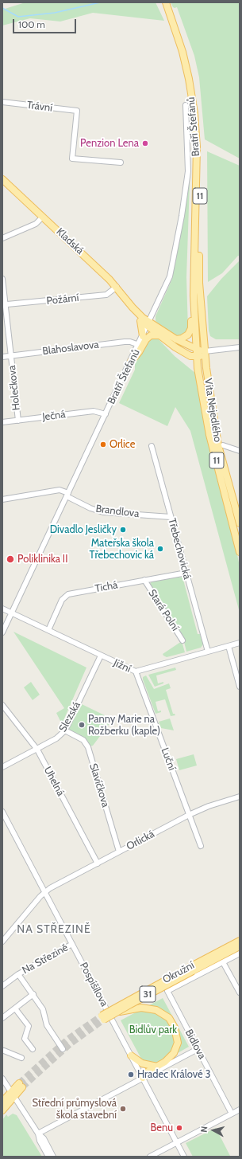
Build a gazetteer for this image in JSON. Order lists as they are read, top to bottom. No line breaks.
{"streets":{"main road":["Bratří Štefanů","11","Kladská","Víta Nejedlého","Okružní","31"],"street":["Trávní","Požární","Blahoslavova","Holečkova","Ječná","Brandlova","Třebechovická","Tichá","Stará Polní","Jižní","Slezská","Luční","Uhelná","Slavíčkova","Orlická","Na Střezině","Pospíšilova","Bidlova"]},"crossings":[["Bratří Štefanů","Kladská"],["Bratří Štefanů","Blahoslavova"],["Bratří Štefanů","Víta Nejedlého"],["Bratří Štefanů","Ječná"],["Bratří Štefanů","Brandlova"],["Bratří Štefanů","Jižní"],["Kladská","Požární"],["Kladská","Víta Nejedlého"],["Požární","Holečkova"],["Blahoslavova","Holečkova"],["Holečkova","Ječná"],["Brandlova","Třebechovická"],["Třebechovická","Tichá"],["Třebechovická","Jižní"],["Tichá","Stará Polní"],["Tichá","Jižní"],["Jižní","Slezská"],["Jižní","Luční"],["Slezská","Uhelná"],["Slezská","Slavíčkova"],["Luční","Orlická"],["Uhelná","Orlická"],["Slavíčkova","Orlická"],["Orlická","Pospíšilova"],["Na Střezině","Pospíšilova"],["Okružní","Bidlova"]],"districts":["NA STŘEZINĚ"],"parks":["Bidlův park"],"places":["Penzion Lena","Orlice","Divadlo Jesličky","Mateřska škola Třebechovic ká","Poliklinika II","Panny Marie na Rožberku (kaple)","Hradec Králové 3","Střední průmyslová škola stavební","Benu"],"scale_bar":"100 m","north":"left"}
